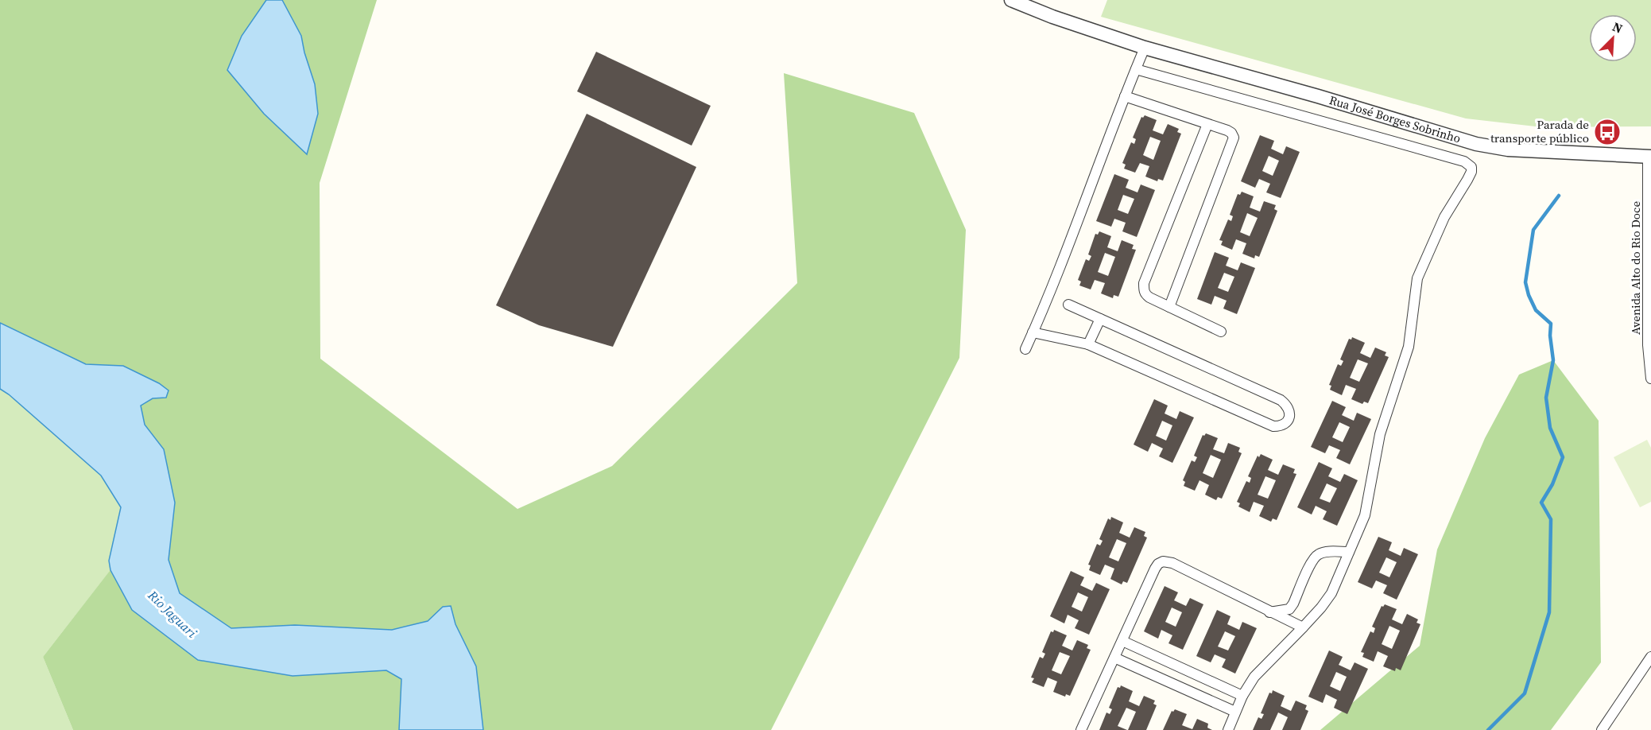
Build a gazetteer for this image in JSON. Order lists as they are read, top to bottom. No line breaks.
{"streets":{"street":["Rua José Borges Sobrinho","Avenida Alto do Rio Doce"]},"crossings":[["Rua José Borges Sobrinho","Avenida Alto do Rio Doce"]],"water":["Rio Jaguari"],"places":{"bus stop":["Parada de transporte público"]},"north":"top right"}
